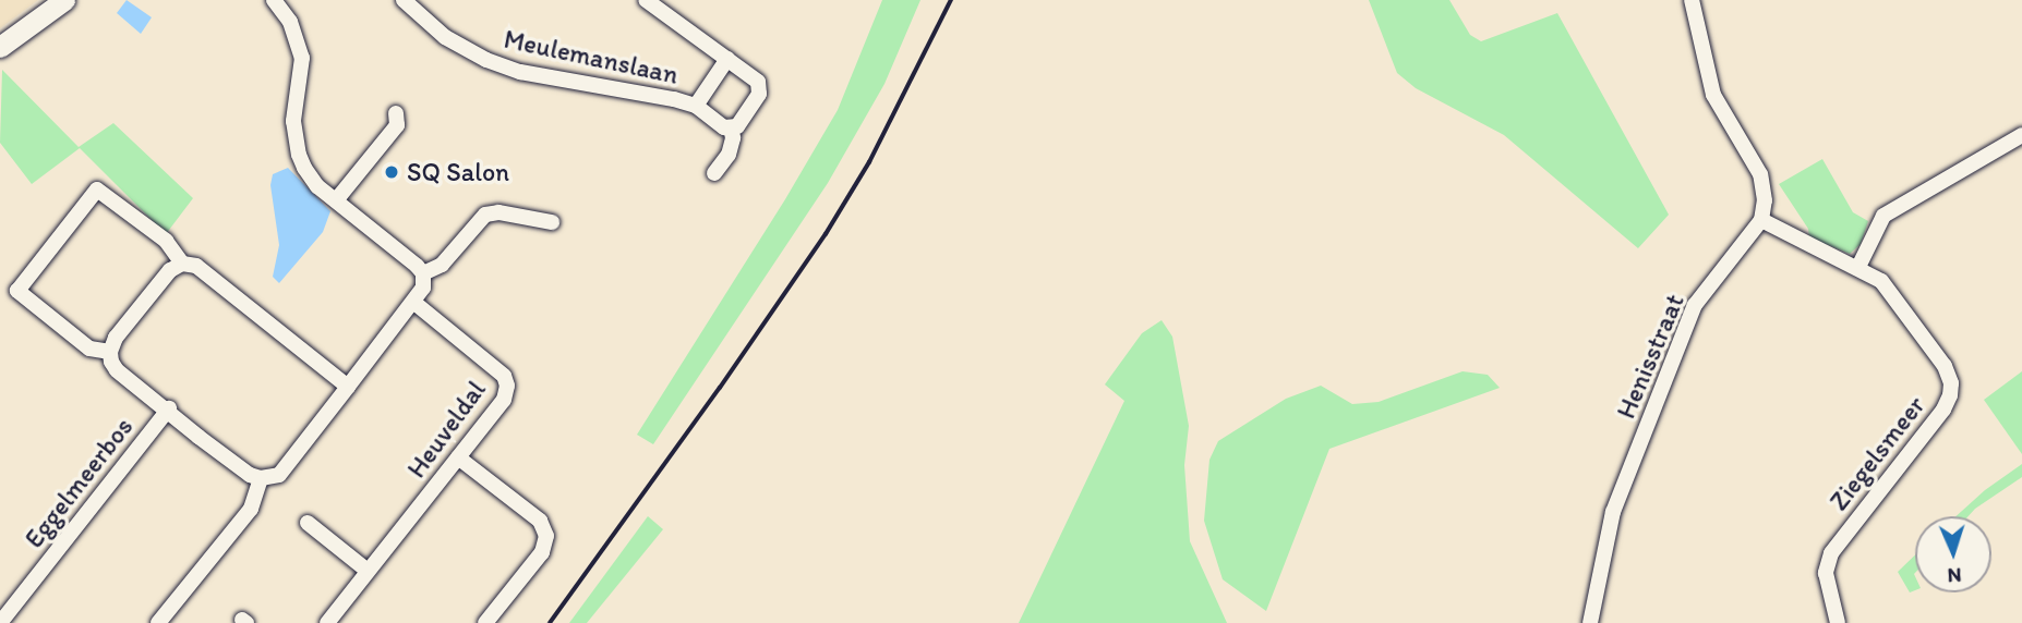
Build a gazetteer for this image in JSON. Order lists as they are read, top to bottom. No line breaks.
{"streets":{"street":["Meulemanslaan","Henisstraat","Heuveldal","Ziegelsmeer","Eggelmeerbos"]},"crossings":[["Henisstraat","Ziegelsmeer"]],"places":["SQ Salon"],"north":"bottom"}
